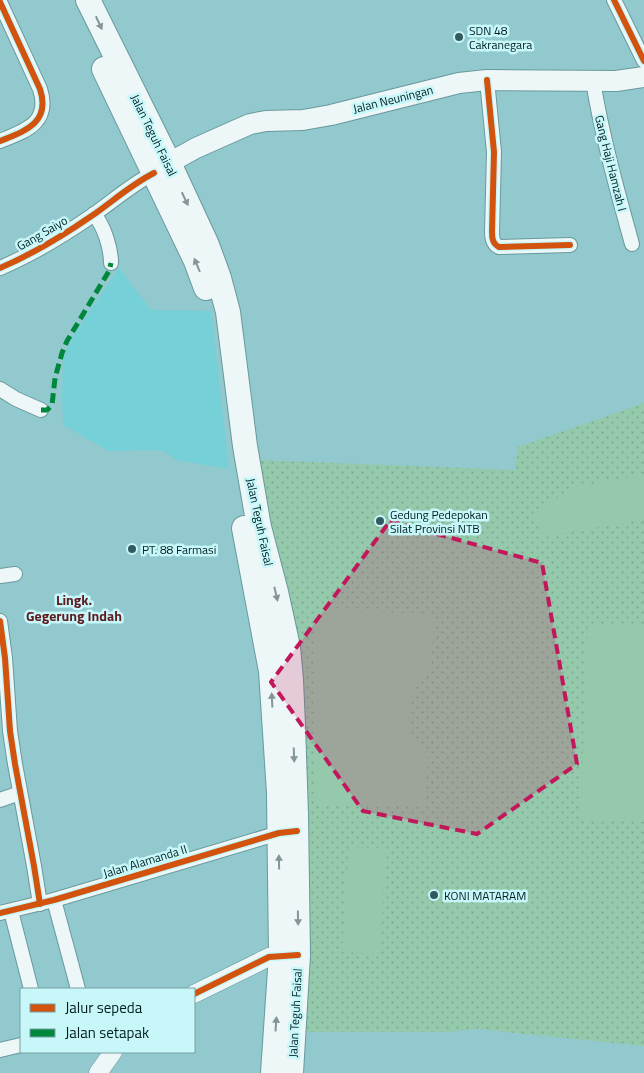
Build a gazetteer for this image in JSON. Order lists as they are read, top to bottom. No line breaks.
{"streets":{"highway":["Jalan Teguh Faisal"],"main road":["Jalan Neuningan"],"street":["Gang Haji Hamzah I","Gang Saiyo","Jalan Alamanda II"]},"crossings":[["Jalan Neuningan","Jalan Teguh Faisal"],["Jalan Neuningan","Gang Haji Hamzah I"],["Jalan Neuningan","Gang Saiyo"],["Jalan Teguh Faisal","Gang Saiyo"],["Jalan Teguh Faisal","Jalan Alamanda II"]],"districts":["Lingk. Gegerung Indah"],"places":["SDN 48 Cakranegara","Gedung Pedepokan Silat Provinsi NTB","PT. 88 Farmasi","KONI MATARAM"],"legend":["Jalur sepeda","Jalan setapak"]}
